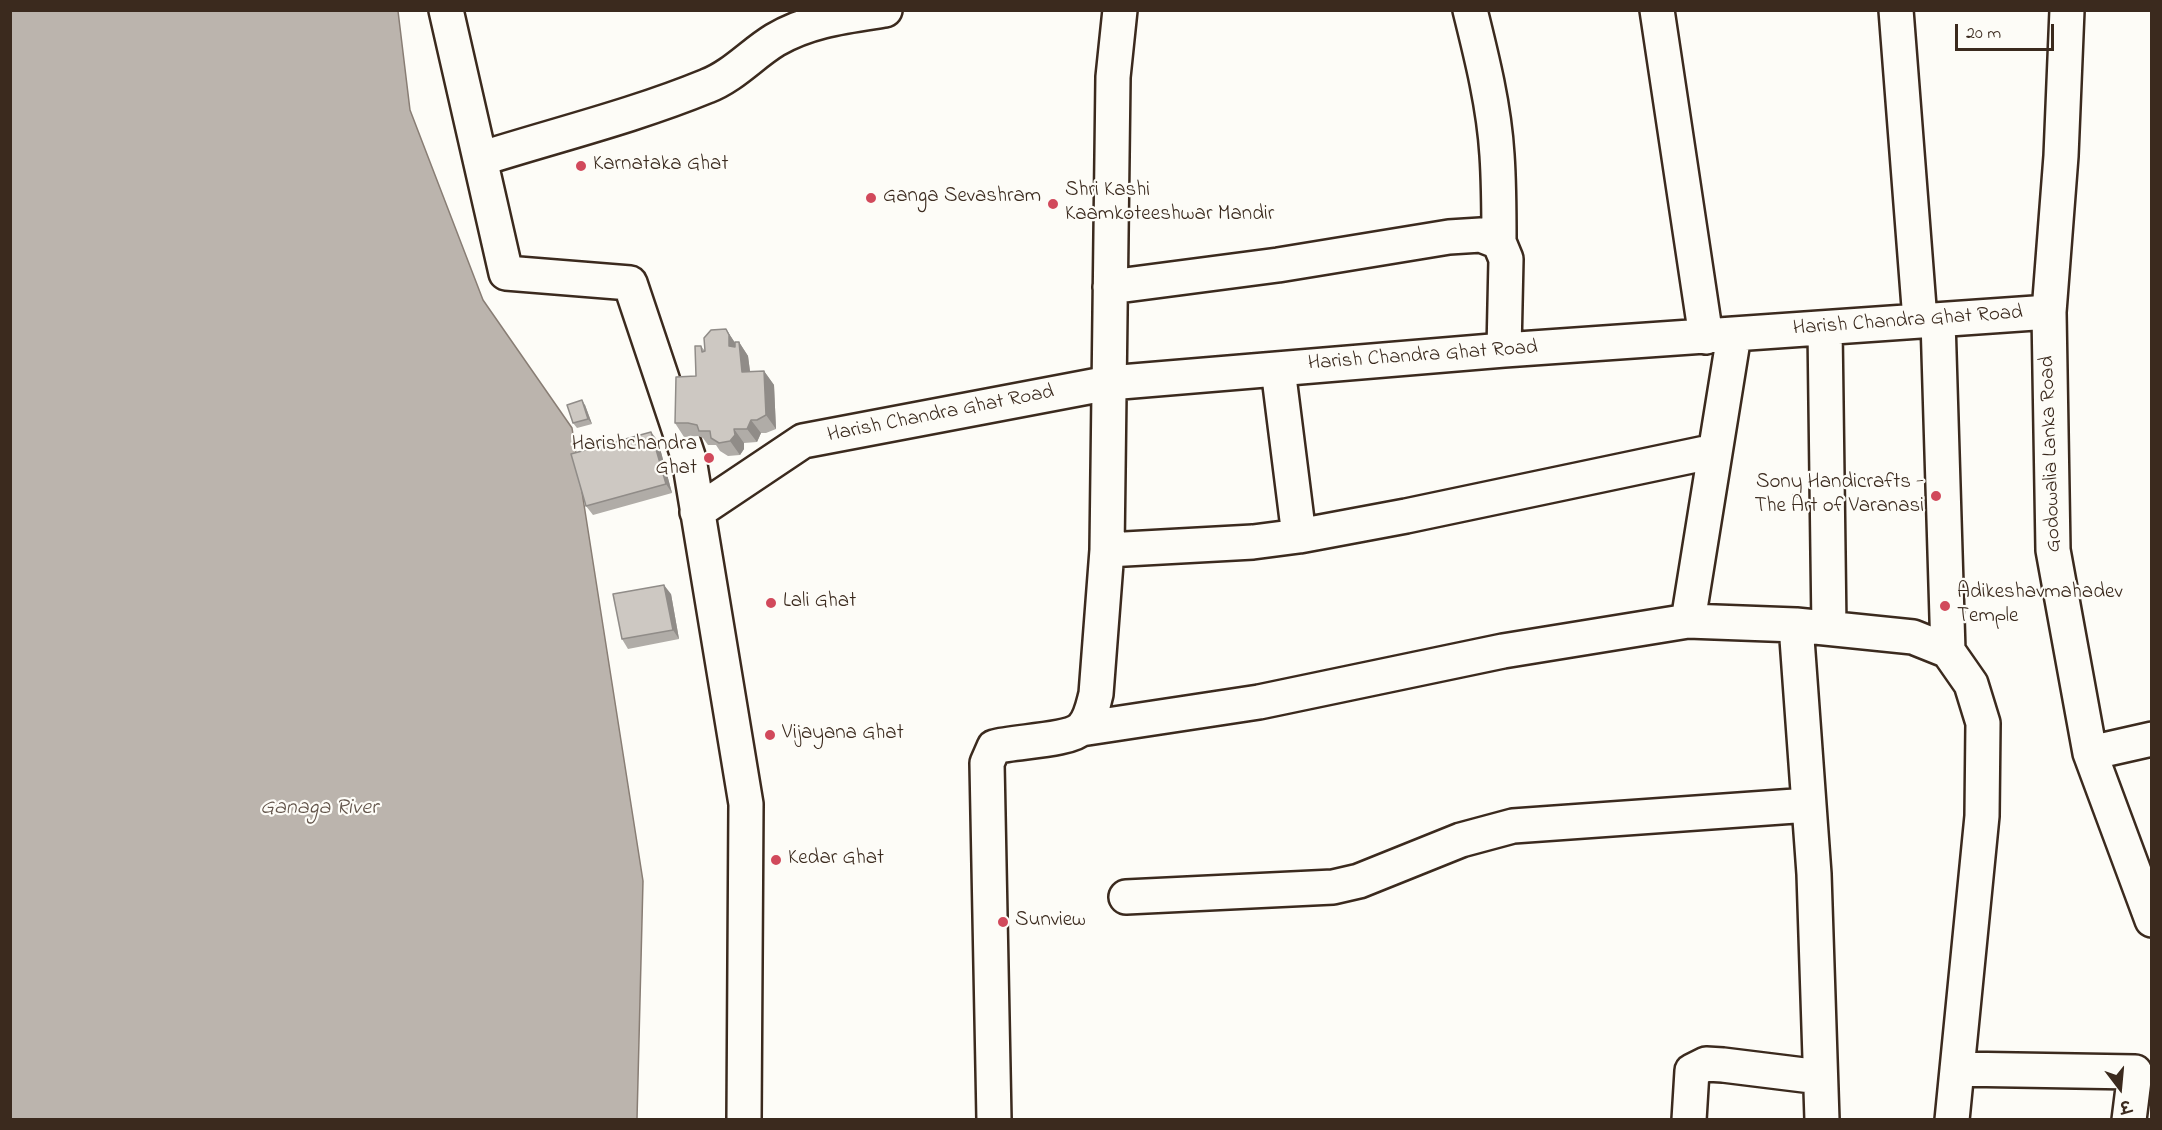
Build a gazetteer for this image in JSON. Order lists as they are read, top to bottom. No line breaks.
{"streets":{"street":["Harish Chandra Ghat Road","Godowalia Lanka Road"]},"crossings":[["Harish Chandra Ghat Road","Godowalia Lanka Road"]],"water":["Ganaga River"],"places":["Karnataka Ghat","Ganga Sevashram","Shri Kashi Kaamkoteeshwar Mandir","Harishchandra Ghat","Sony Handicrafts - The Art of Varanasi","Lali Ghat","Adikeshavmahadev Temple","Vijayana Ghat","Kedar Ghat","Sunview"],"scale_bar":"20 m","north":"bottom"}
